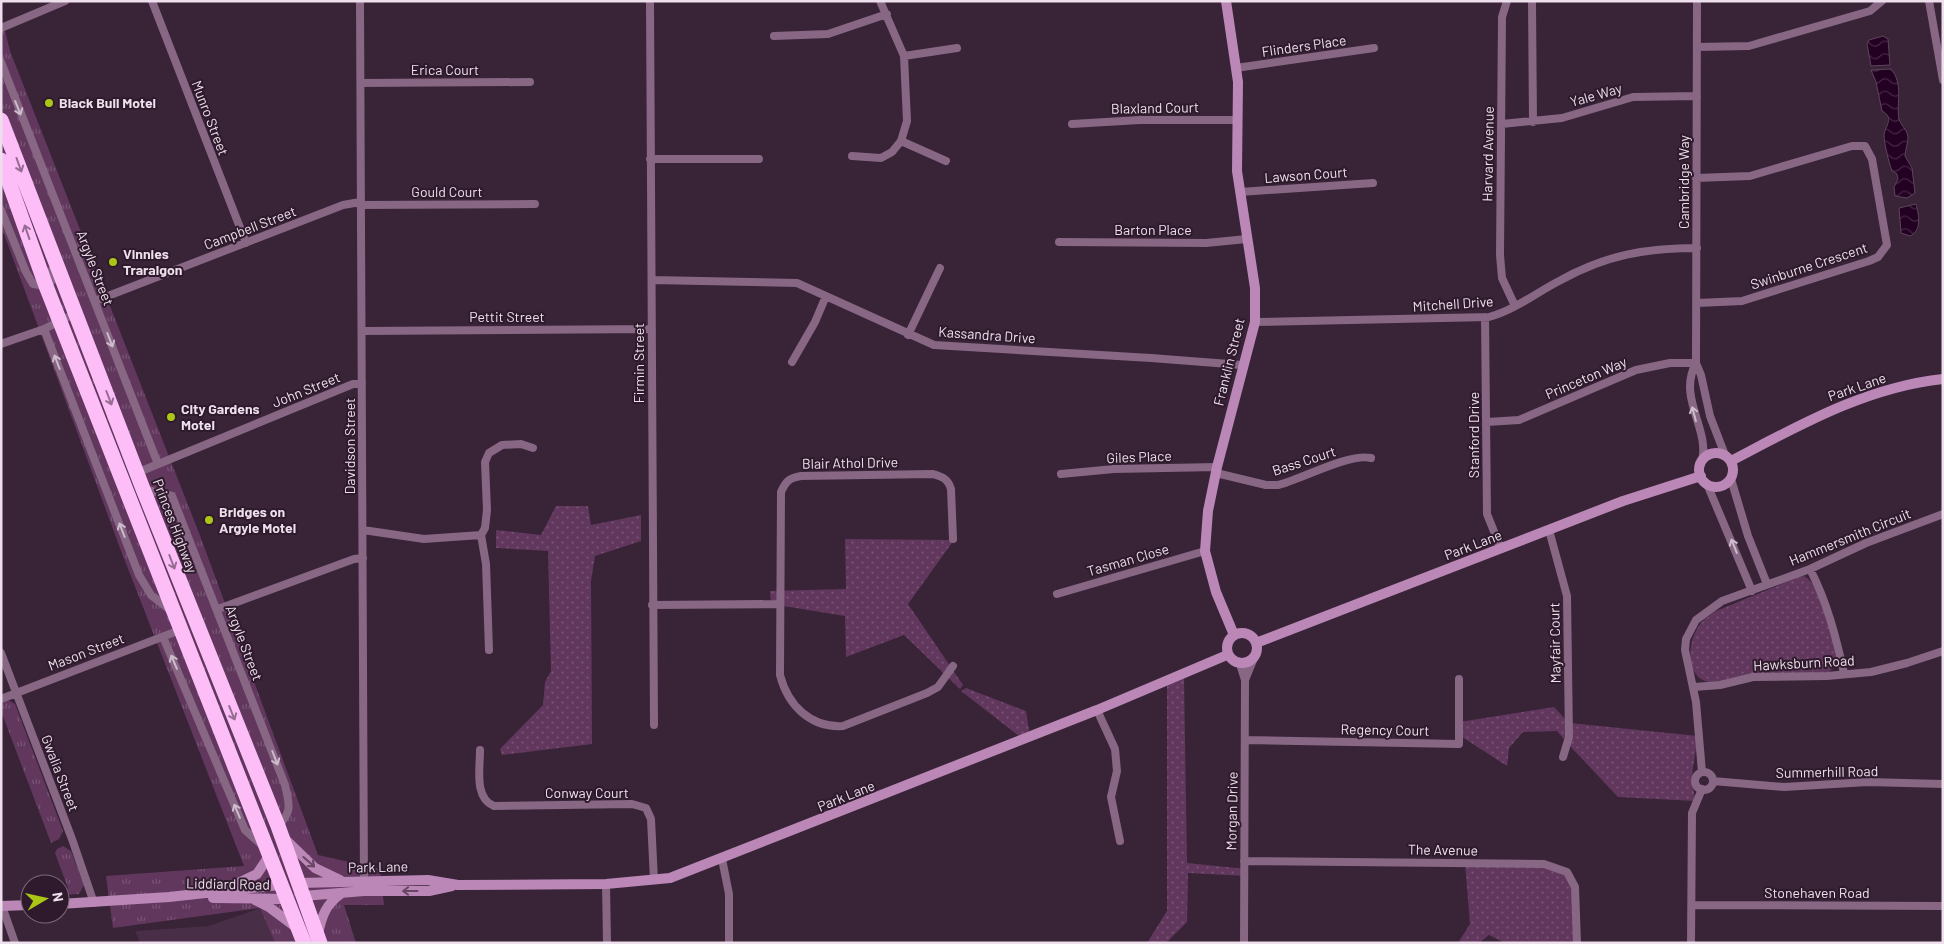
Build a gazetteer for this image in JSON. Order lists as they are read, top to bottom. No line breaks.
{"streets":{"highway":["Princes Highway"],"street":["Flinders Place","Erica Court","Yale Way","Blaxland Court","Munro Street","Harvard Avenue","Lawson Court","Cambridge Way","Gould Court","Campbell Street","Barton Place","Swinburne Crescent","Argyle Street","Mitchell Drive","Pettit Street","Kassandra Drive","Franklin Street","Firmin Street","Princeton Way","Park Lane","John Street","Stanford Drive","Davidson Street","Giles Place","Bass Court","Blair Athol Drive","Hammersmith Circuit","Tasman Close","Mayfair Court","Mason Street","Hawksburn Road","Regency Court","Summerhill Road","Gwalia Street","Conway Court","Morgan Drive","The Avenue","Liddiard Road","Stonehaven Road"]},"crossings":[["Flinders Place","Franklin Street"],["Erica Court","Davidson Street"],["Yale Way","Harvard Avenue"],["Yale Way","Cambridge Way"],["Blaxland Court","Franklin Street"],["Munro Street","Campbell Street"],["Harvard Avenue","Mitchell Drive"],["Lawson Court","Franklin Street"],["Cambridge Way","Swinburne Crescent"],["Cambridge Way","Mitchell Drive"],["Cambridge Way","Princeton Way"],["Cambridge Way","Park Lane"],["Gould Court","Campbell Street"],["Gould Court","Davidson Street"],["Campbell Street","Argyle Street"],["Campbell Street","Davidson Street"],["Barton Place","Franklin Street"],["Argyle Street","John Street"],["Argyle Street","Princes Highway"],["Mitchell Drive","Franklin Street"],["Mitchell Drive","Stanford Drive"],["Pettit Street","Firmin Street"],["Pettit Street","Davidson Street"],["Kassandra Drive","Franklin Street"],["Kassandra Drive","Firmin Street"],["Franklin Street","Park Lane"],["Franklin Street","Giles Place"],["Franklin Street","Bass Court"],["Franklin Street","Tasman Close"],["Franklin Street","Morgan Drive"],["Princeton Way","Stanford Drive"],["Park Lane","Stanford Drive"],["Park Lane","Davidson Street"],["Park Lane","Princes Highway"],["Park Lane","Mayfair Court"],["Park Lane","Conway Court"],["Park Lane","Morgan Drive"],["John Street","Davidson Street"],["John Street","Princes Highway"],["Giles Place","Bass Court"],["Princes Highway","Mason Street"],["Princes Highway","Liddiard Road"],["Hammersmith Circuit","Hawksburn Road"],["Hammersmith Circuit","Summerhill Road"],["Hammersmith Circuit","Stonehaven Road"],["Mason Street","Gwalia Street"],["Regency Court","Morgan Drive"],["Gwalia Street","Liddiard Road"],["Morgan Drive","The Avenue"]],"places":["Black Bull Motel","Vinnies Traralgon","City Gardens Motel","Bridges on Argyle Motel"],"north":"right"}
